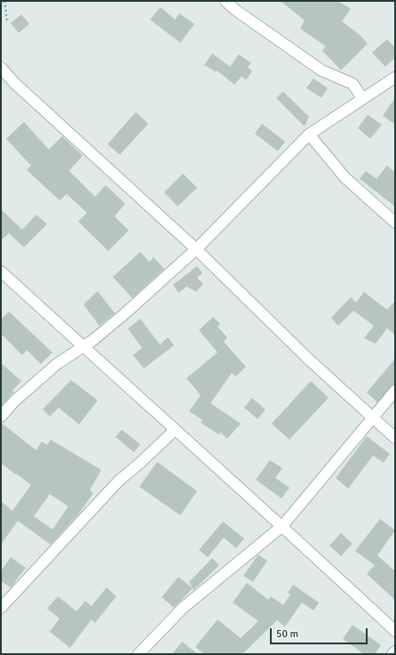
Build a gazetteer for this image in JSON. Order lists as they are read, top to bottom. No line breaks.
{"scale_bar":"50 m"}
